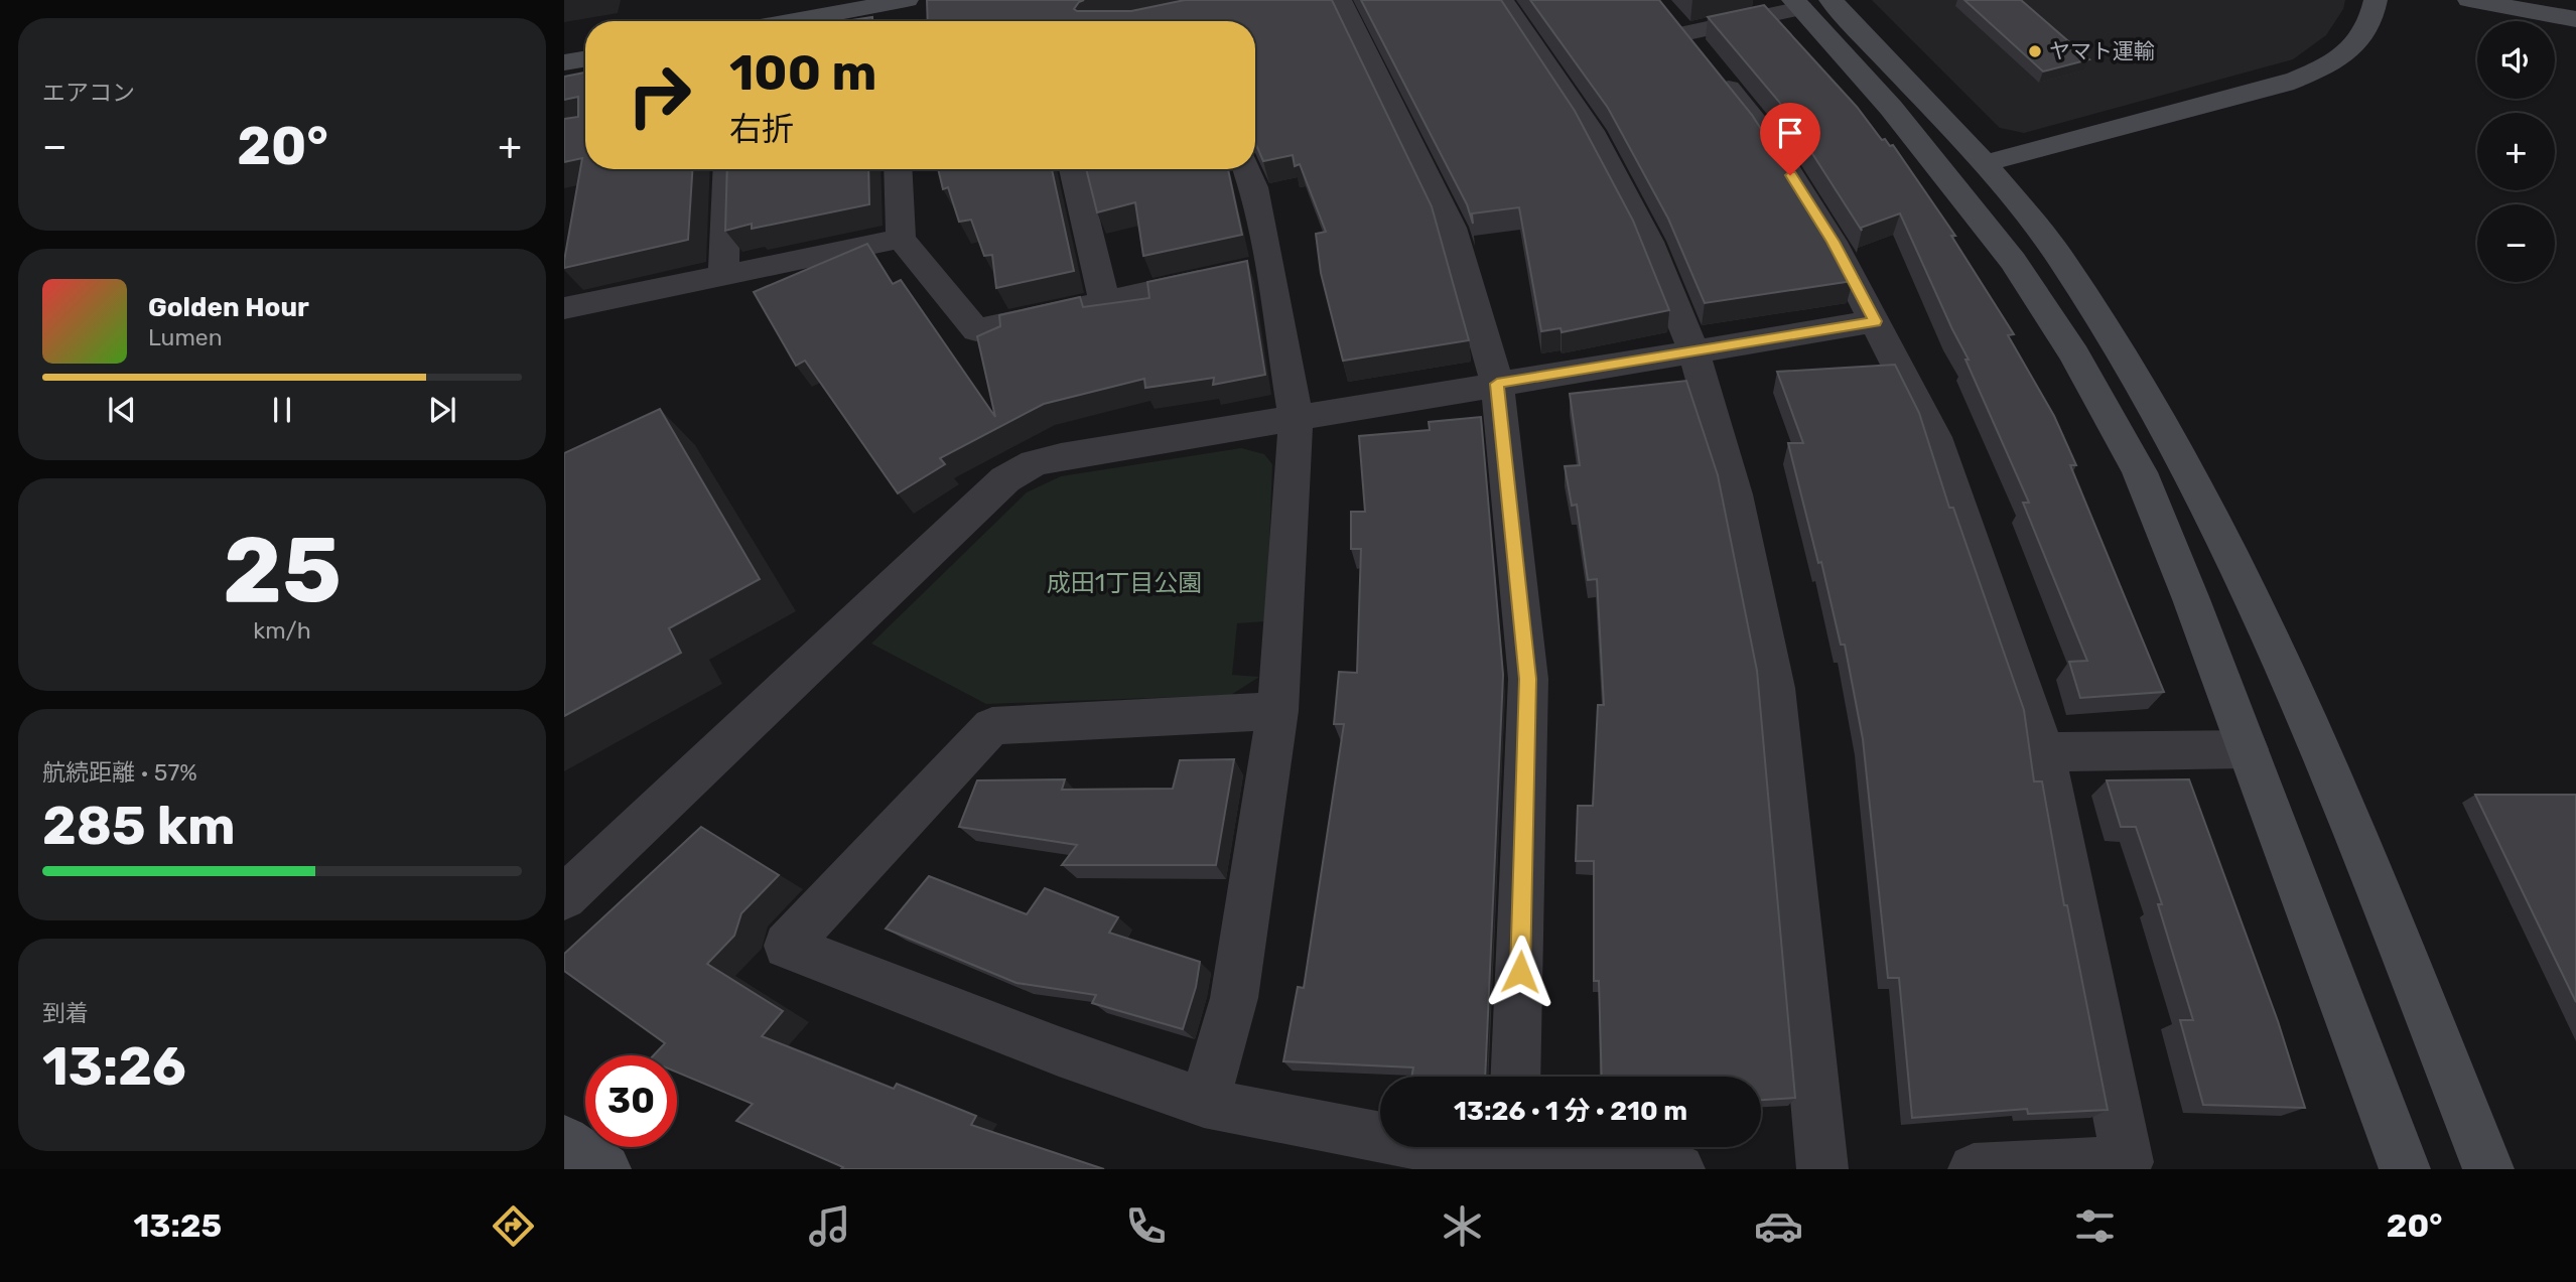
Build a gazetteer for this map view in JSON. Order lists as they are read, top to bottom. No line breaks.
{"parks":["成田1丁目公園"],"places":["ヤマト運輸"],"page":{"tile":["エアコン",["25","km/h"],["航続距離 · 57%","285 km"],["到着","13:26"]],"map_buttons":["+","−"],"turn":["100 m","右折"],"heat":["−","20°","+"],"song":["Golden Hour","Lumen"],"limit":"30","trip":"13:26 · 1 分 · 210 m","tabs":["13:25","20°"]}}
